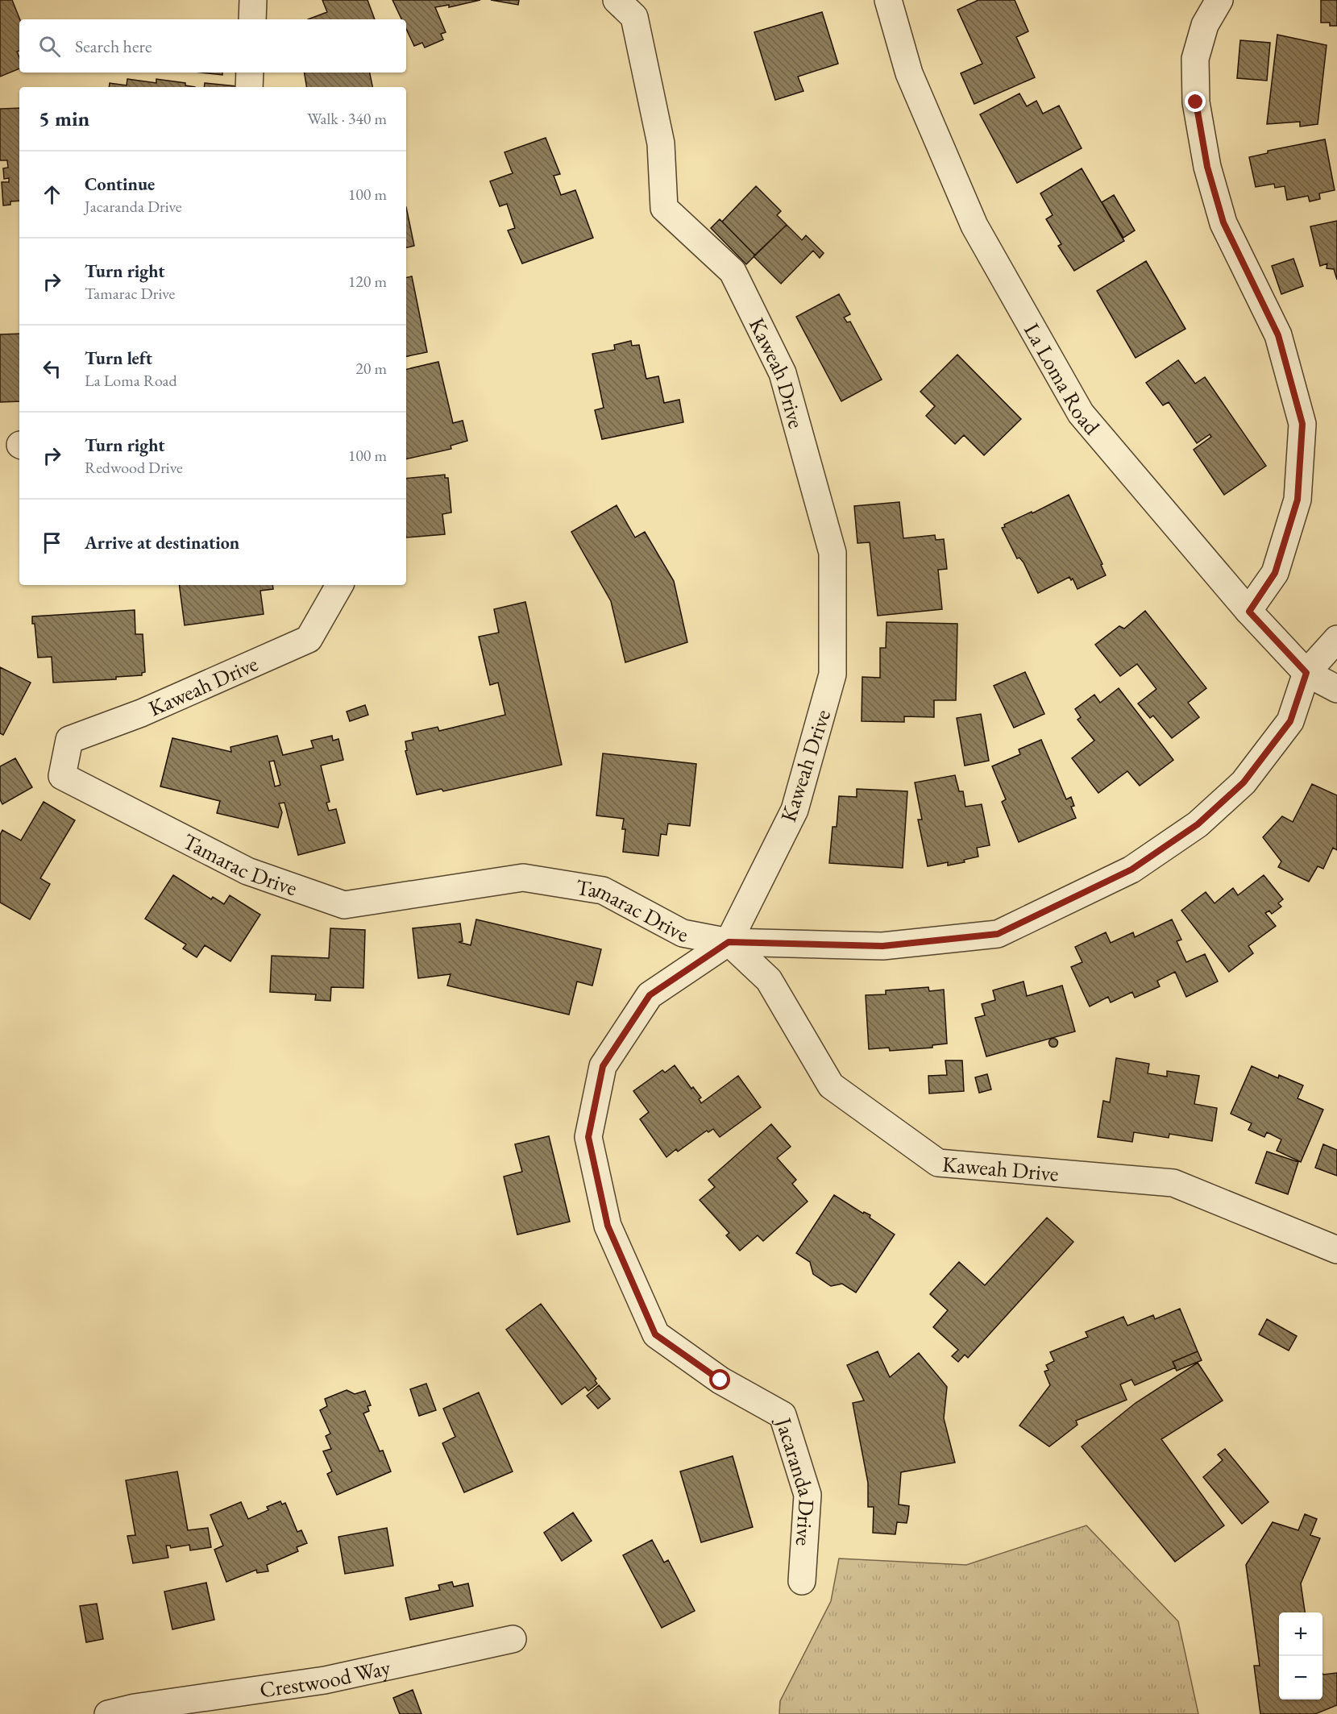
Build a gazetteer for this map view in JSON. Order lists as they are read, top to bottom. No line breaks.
{"streets":{"street":["Kaweah Drive","La Loma Road","Tamarac Drive","Jacaranda Drive","Crestwood Way"]},"crossings":[["Kaweah Drive","Tamarac Drive"],["Kaweah Drive","Jacaranda Drive"],["La Loma Road","Tamarac Drive"],["Tamarac Drive","Jacaranda Drive"]],"page":{"search":"Search here","heading":["5 min","Walk · 340 m"],"list":[["Continue","Jacaranda Drive","100 m"],["Turn right","Tamarac Drive","120 m"],["Turn left","La Loma Road","20 m"],["Turn right","Redwood Drive","100 m"],"Arrive at destination"],"map_buttons":["+","−"]}}
